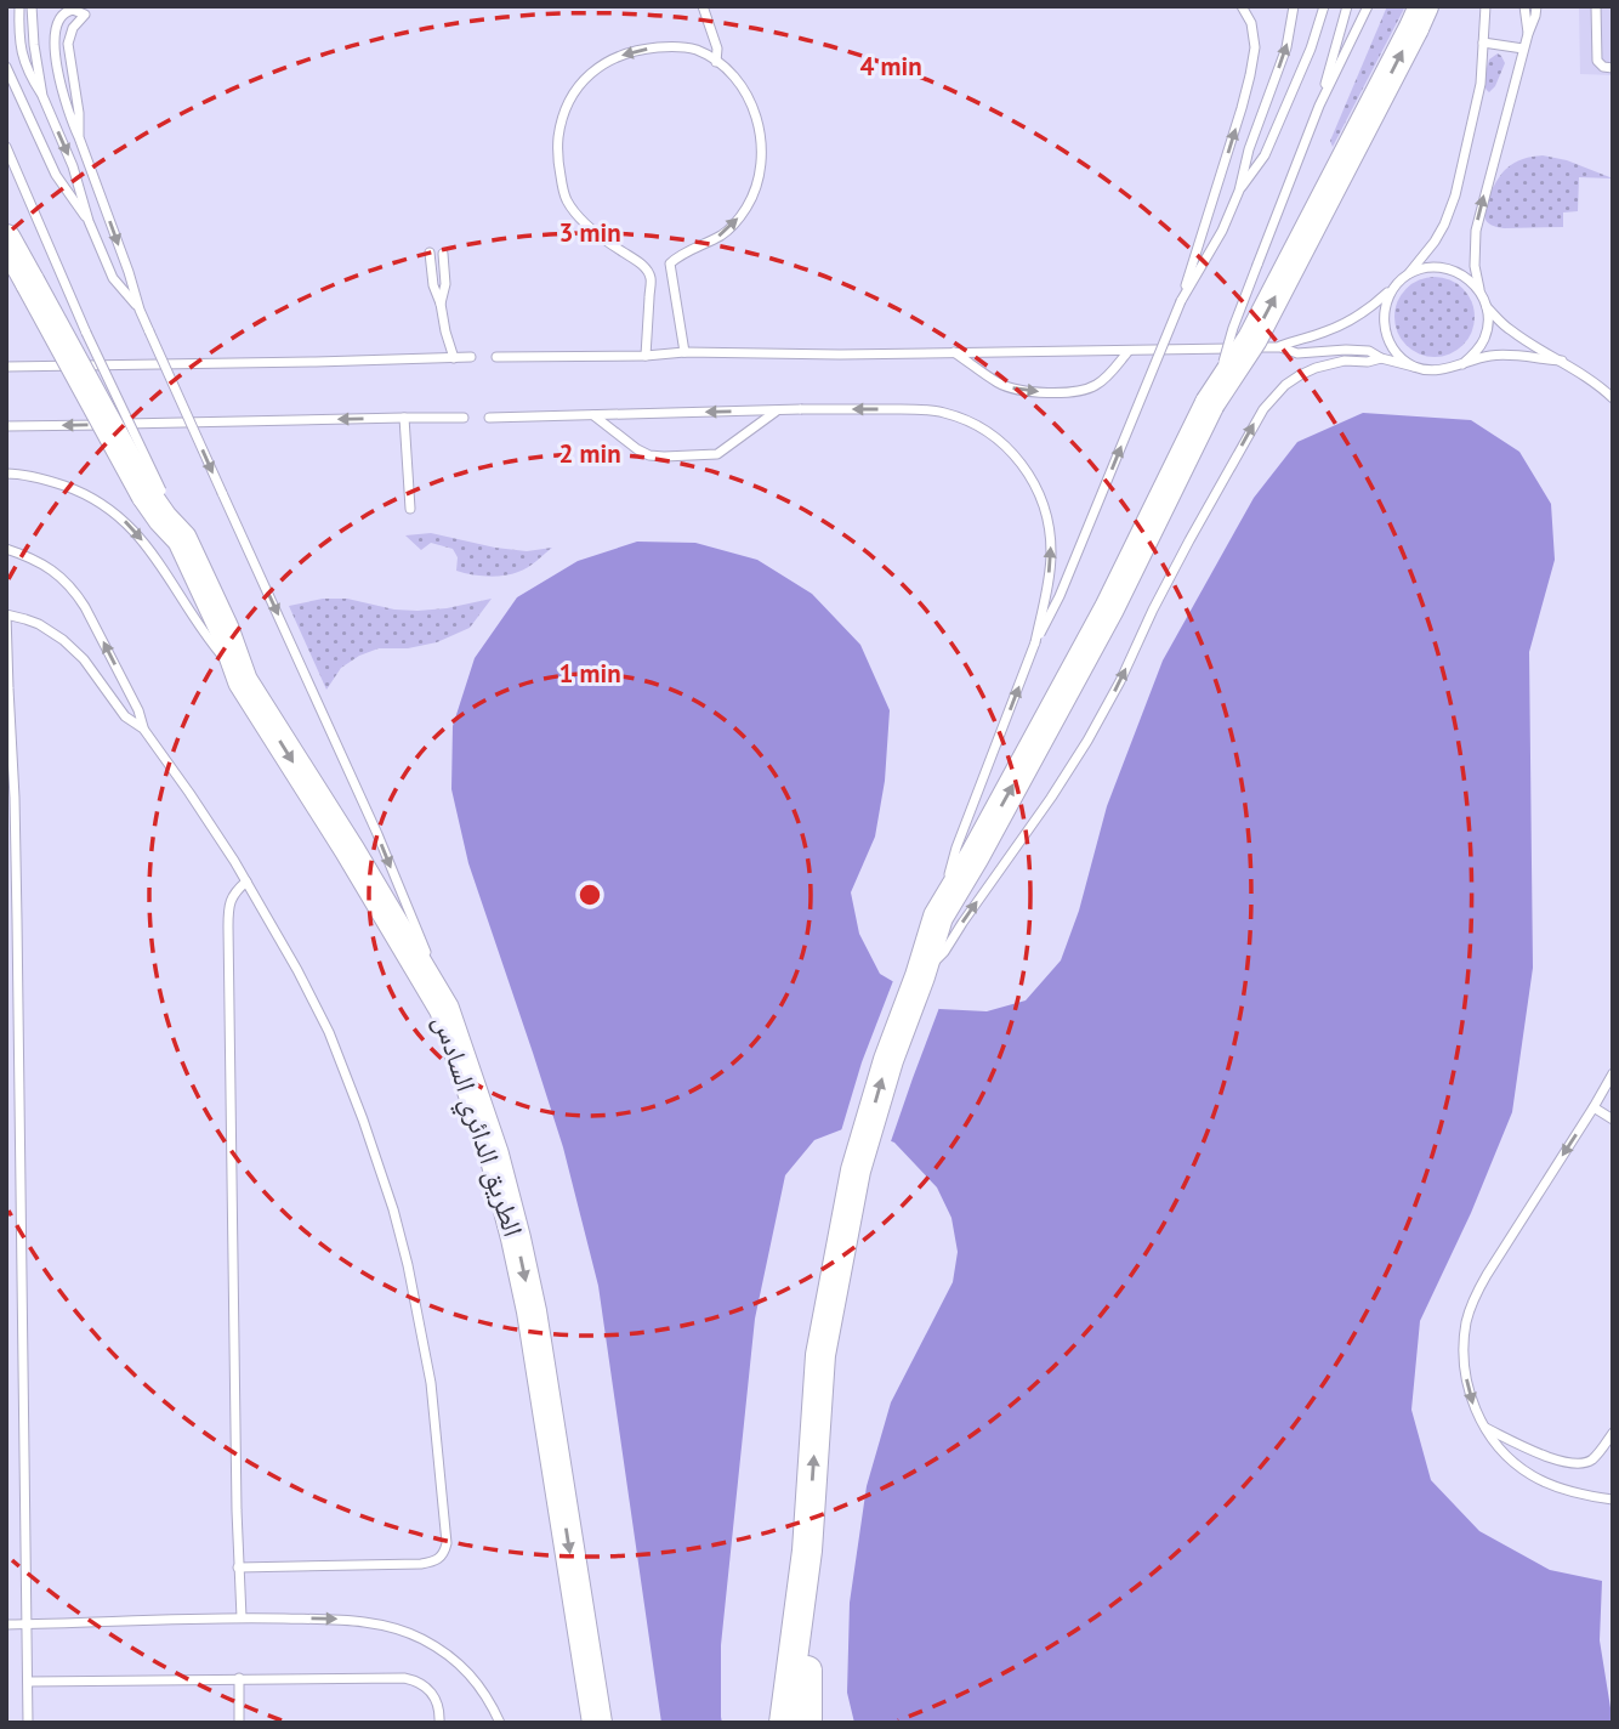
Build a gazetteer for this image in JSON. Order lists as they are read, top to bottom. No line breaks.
{"streets":{"highway":["الطريق الدائري السادس"]},"one_way":["الطريق الدائري السادس"],"rings":["4 min","3 min","2 min","1 min"]}
